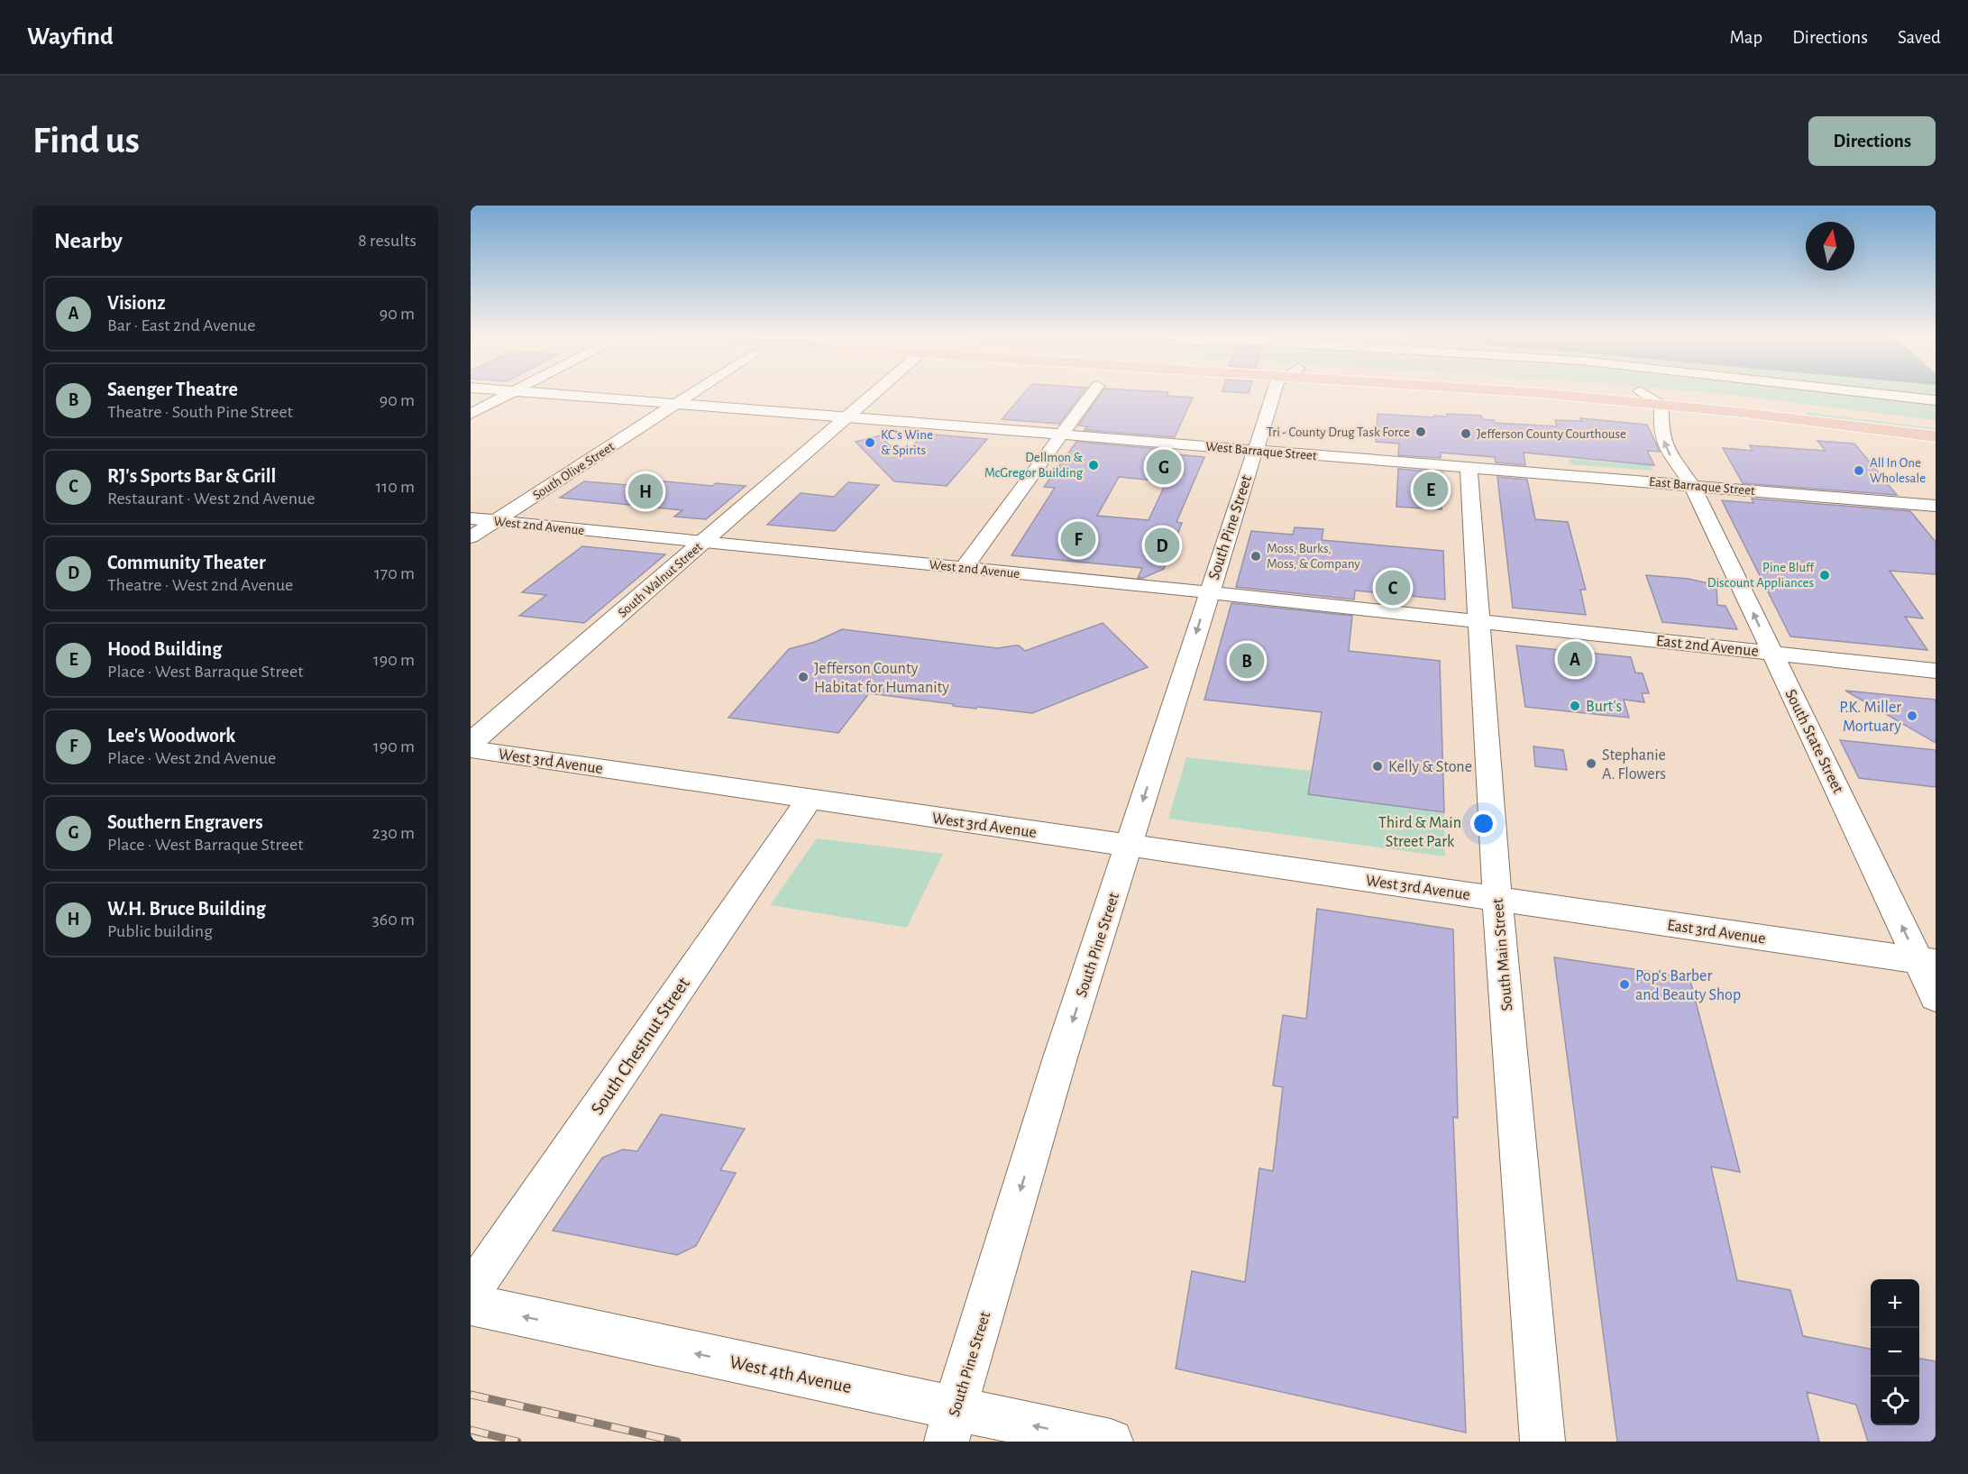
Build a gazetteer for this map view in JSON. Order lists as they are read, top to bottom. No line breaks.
{"streets":{"street":["West Barraque Street","South Olive Street","East Barraque Street","West 2nd Avenue","South Pine Street","South Walnut Street","East 2nd Avenue","South State Street","West 3rd Avenue","East 3rd Avenue","South Main Street","South Chestnut Street","West 4th Avenue"]},"crossings":[["West Barraque Street","South Olive Street"],["West Barraque Street","East Barraque Street"],["West Barraque Street","South Pine Street"],["West Barraque Street","South Walnut Street"],["West Barraque Street","South Main Street"],["South Olive Street","West 2nd Avenue"],["East Barraque Street","South State Street"],["East Barraque Street","South Main Street"],["West 2nd Avenue","South Pine Street"],["West 2nd Avenue","South Walnut Street"],["West 2nd Avenue","East 2nd Avenue"],["West 2nd Avenue","South Main Street"],["South Pine Street","West 3rd Avenue"],["South Pine Street","West 4th Avenue"],["East 2nd Avenue","South State Street"],["East 2nd Avenue","South Main Street"],["South State Street","East 3rd Avenue"],["West 3rd Avenue","East 3rd Avenue"],["West 3rd Avenue","South Main Street"],["West 3rd Avenue","South Chestnut Street"],["East 3rd Avenue","South Main Street"]],"one_way":["South Pine Street","South State Street","West 4th Avenue"],"parks":["Third & Main Street Park"],"places":["Tri - County Drug Task Force","Jefferson County Courthouse","KC's Wine & Spirits","Dellmon & McGregor Building","All In One Wholesale","Moss, Burks, Moss, & Company","Pine Bluff Discount Appliances","Jefferson County Habitat for Humanity","Burt's","P.K. Miller Mortuary","Stephanie A. Flowers","Kelly & Stone","Pop's Barber and Beauty Shop"],"north":"top","page":{"header":"Wayfind","nav":["Map","Directions","Saved"],"buttons":"Directions","title":"Find us","heading":["Nearby","8 results"],"list":[{"mark":"A","name":"Visionz","note":"Bar · East 2nd Avenue","value":"90 m"},{"mark":"B","name":"Saenger Theatre","note":"Theatre · South Pine Street","value":"90 m"},{"mark":"C","name":"RJ's Sports Bar & Grill","note":"Restaurant · West 2nd Avenue","value":"110 m"},{"mark":"D","name":"Community Theater","note":"Theatre · West 2nd Avenue","value":"170 m"},{"mark":"E","name":"Hood Building","note":"Place · West Barraque Street","value":"190 m"},{"mark":"F","name":"Lee's Woodwork","note":"Place · West 2nd Avenue","value":"190 m"},{"mark":"G","name":"Southern Engravers","note":"Place · West Barraque Street","value":"230 m"},{"mark":"H","name":"W.H. Bruce Building","note":"Public building","value":"360 m"}],"pins":["G","E","H","F","D","C","A","B"],"map_buttons":["+","−"]}}
